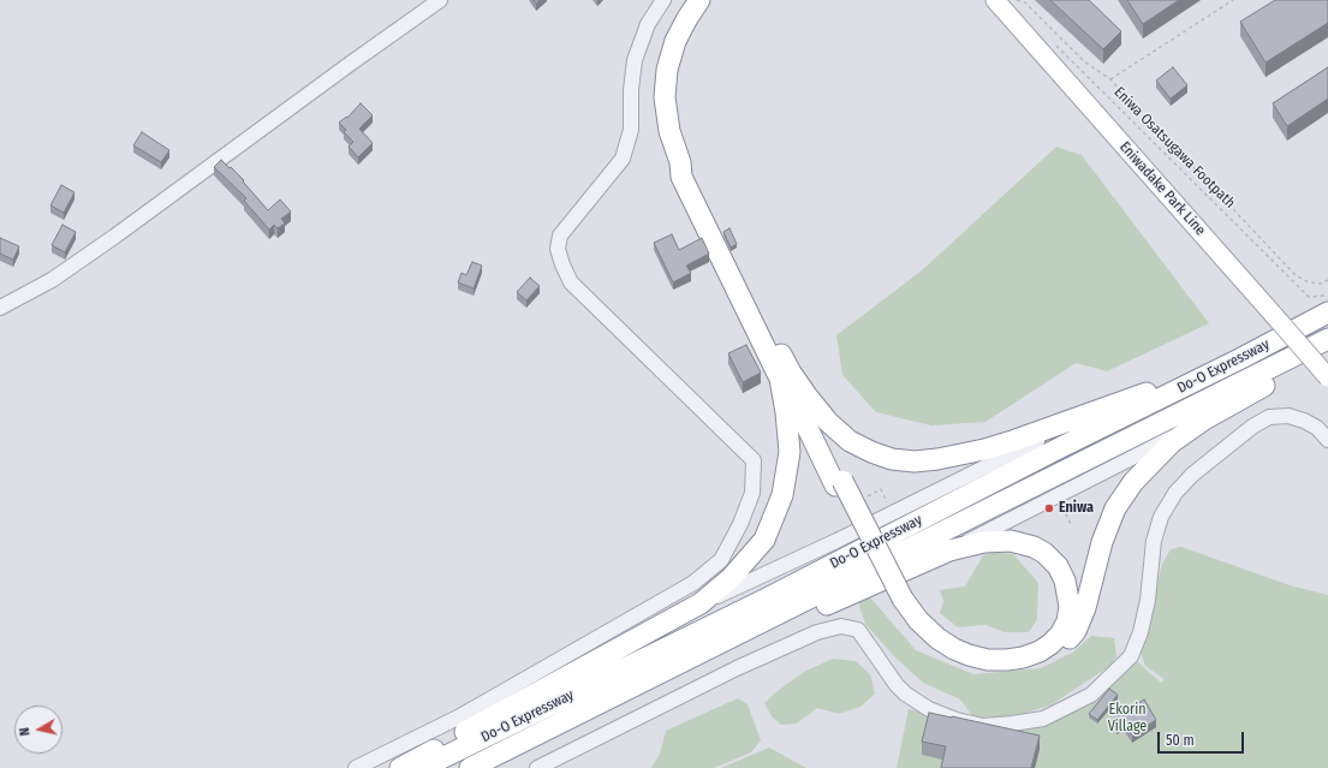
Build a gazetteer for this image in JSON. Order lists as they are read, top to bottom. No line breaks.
{"streets":{"highway":["Do-O Expressway"],"main road":["Eniwadake Park Line"],"path":["Eniwa Osatsugawa Footpath"]},"parks":["Ekorin Village"],"places":["Eniwa"],"scale_bar":"50 m","north":"left"}
